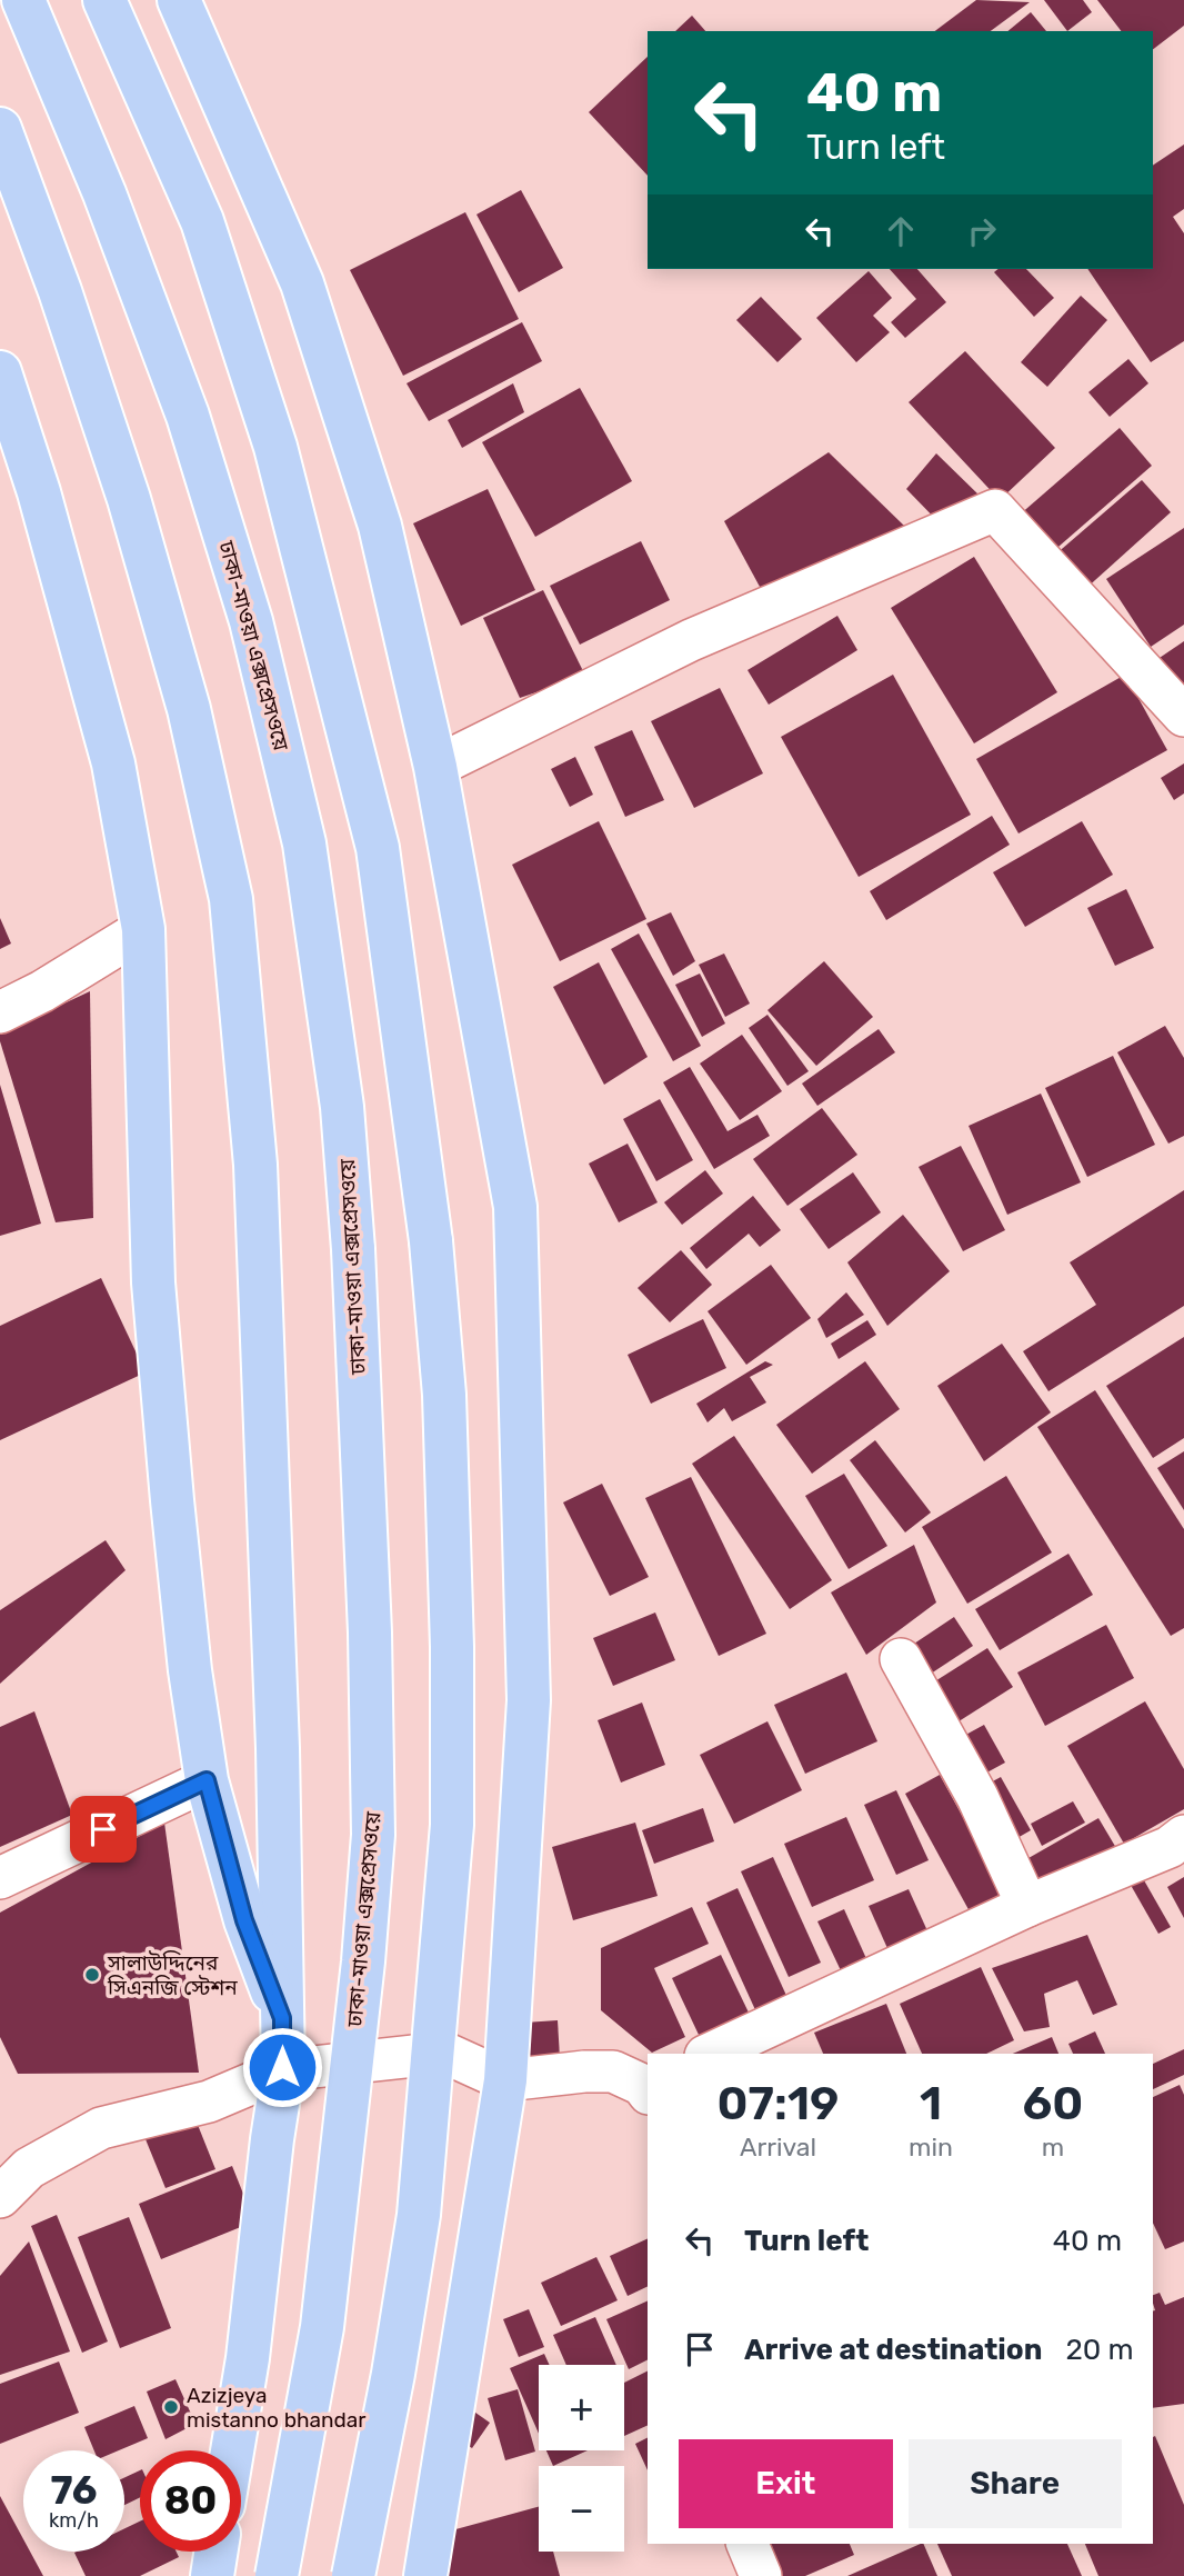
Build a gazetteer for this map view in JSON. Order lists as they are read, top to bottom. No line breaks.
{"streets":{"highway":["ঢাকা-মাওয়া এক্সপ্রেসওয়ে"]},"places":["সালাউদ্দিনের সিএনজি স্টেশন","Azizjeya mistanno bhandar"],"page":{"turn":["40 m","Turn left"],"eta":["07:19","Arrival","1","min","60","m"],"list":[{"name":"Turn left","value":"40 m"},{"name":"Arrive at destination","value":"20 m"}],"map_buttons":["+","−"],"buttons":["Exit","Share"],"speed":"76 km/h","limit":"80"}}
